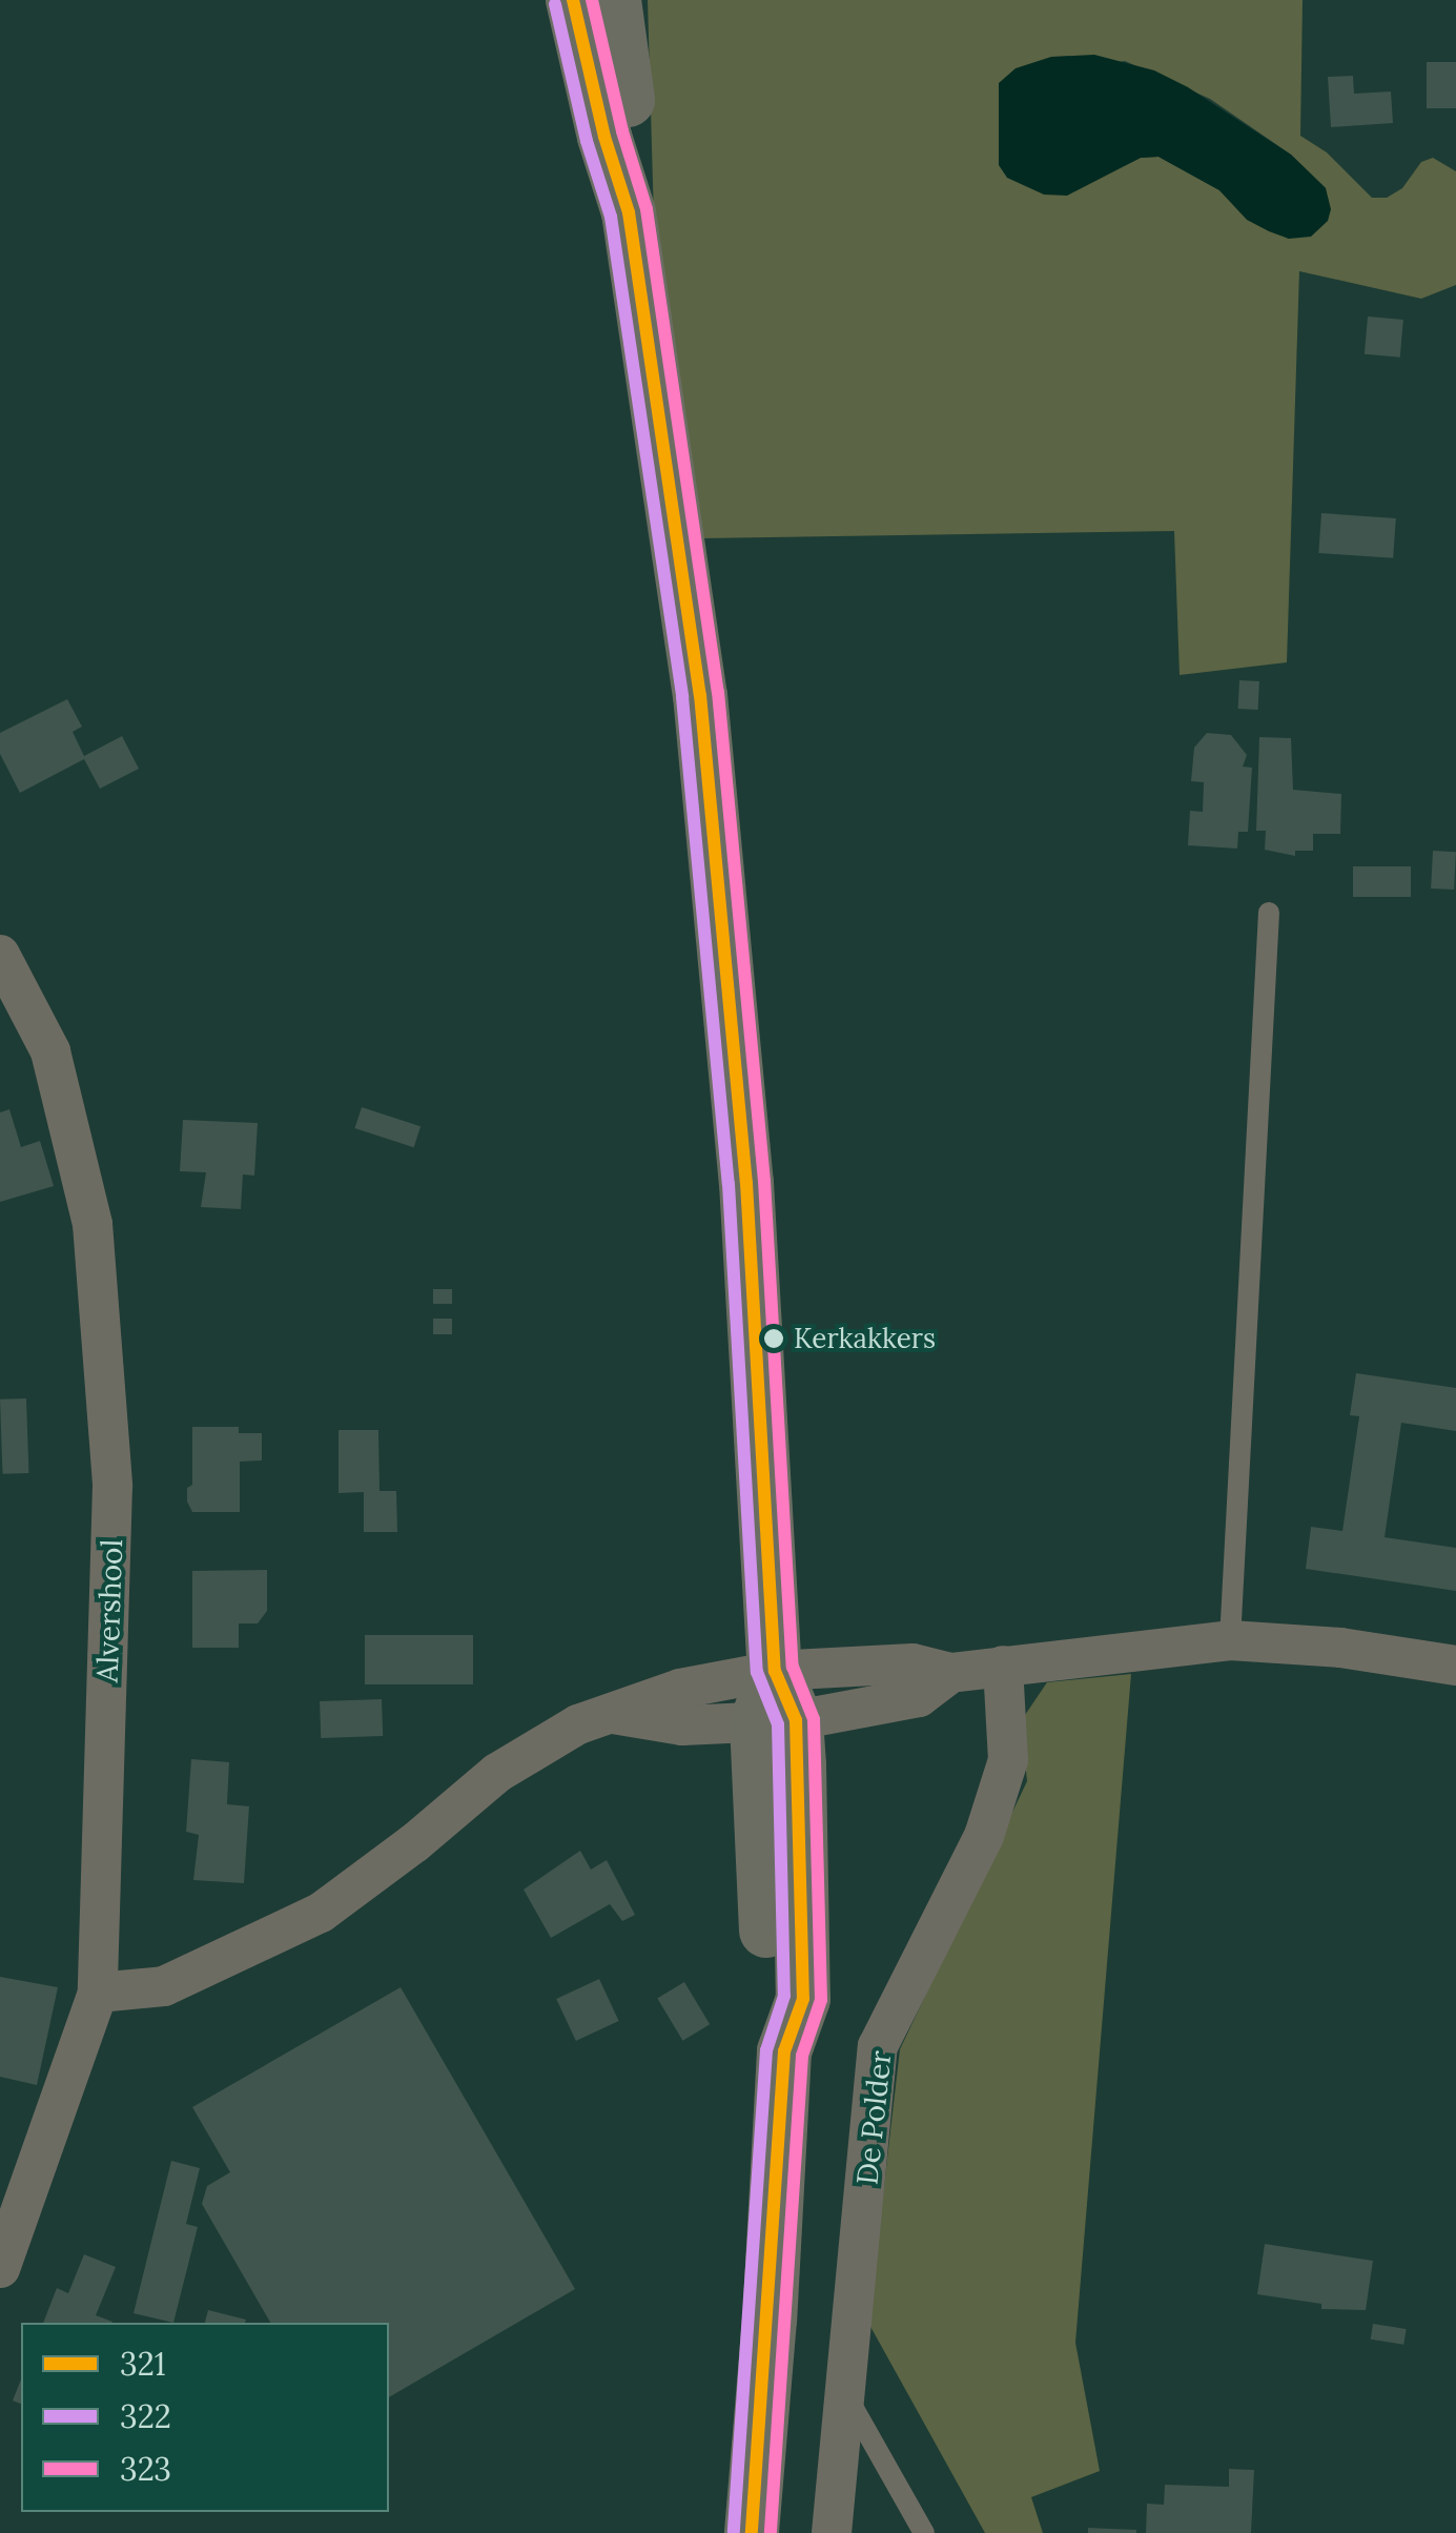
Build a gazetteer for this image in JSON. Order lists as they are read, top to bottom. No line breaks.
{"streets":{"street":["Alvershool","De Polder"]},"places":["Kerkakkers"],"lines":["transit line 321","transit line 323","transit line 322"],"legend":["321","322","323"]}
